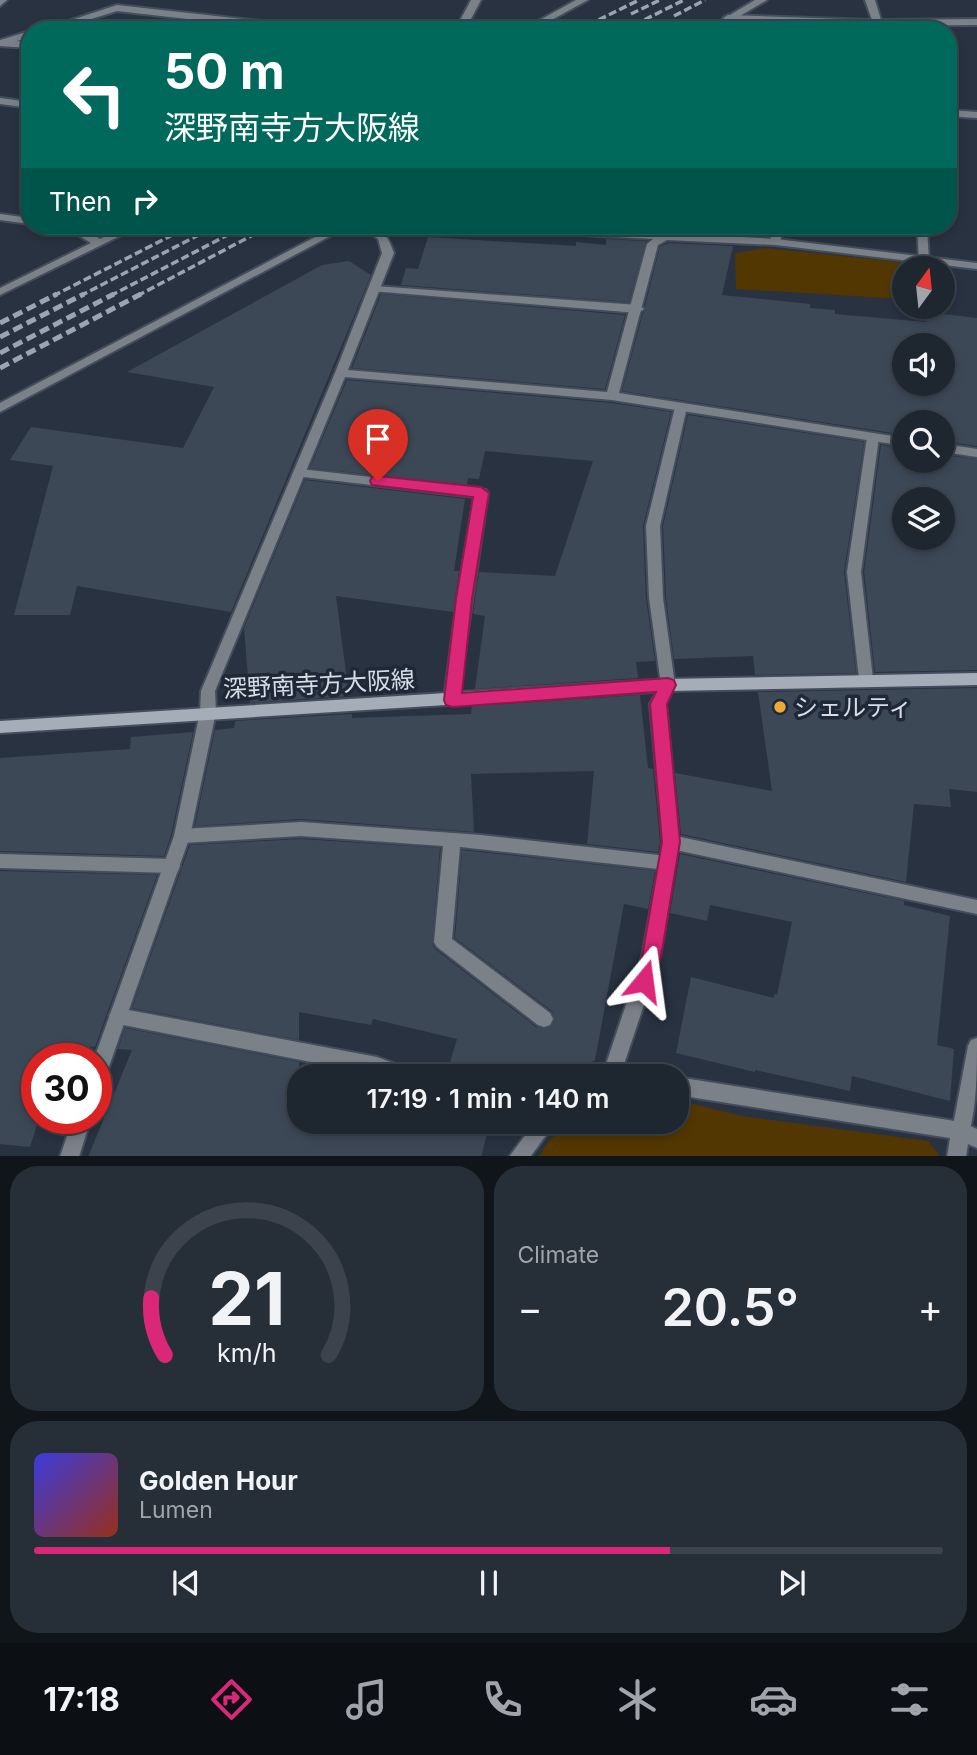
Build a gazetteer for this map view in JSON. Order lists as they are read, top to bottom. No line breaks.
{"streets":{"main road":["深野南寺方大阪線"]},"places":["シェルティ"],"north":"top","page":{"turn":["50 m","深野南寺方大阪線"],"then":"Then","limit":"30","trip":"17:19 · 1 min · 140 m","tile":"Climate","heat":["−","20.5°","+"],"song":["Golden Hour","Lumen"],"tabs":"17:18","gauge":["21","km/h"]}}
